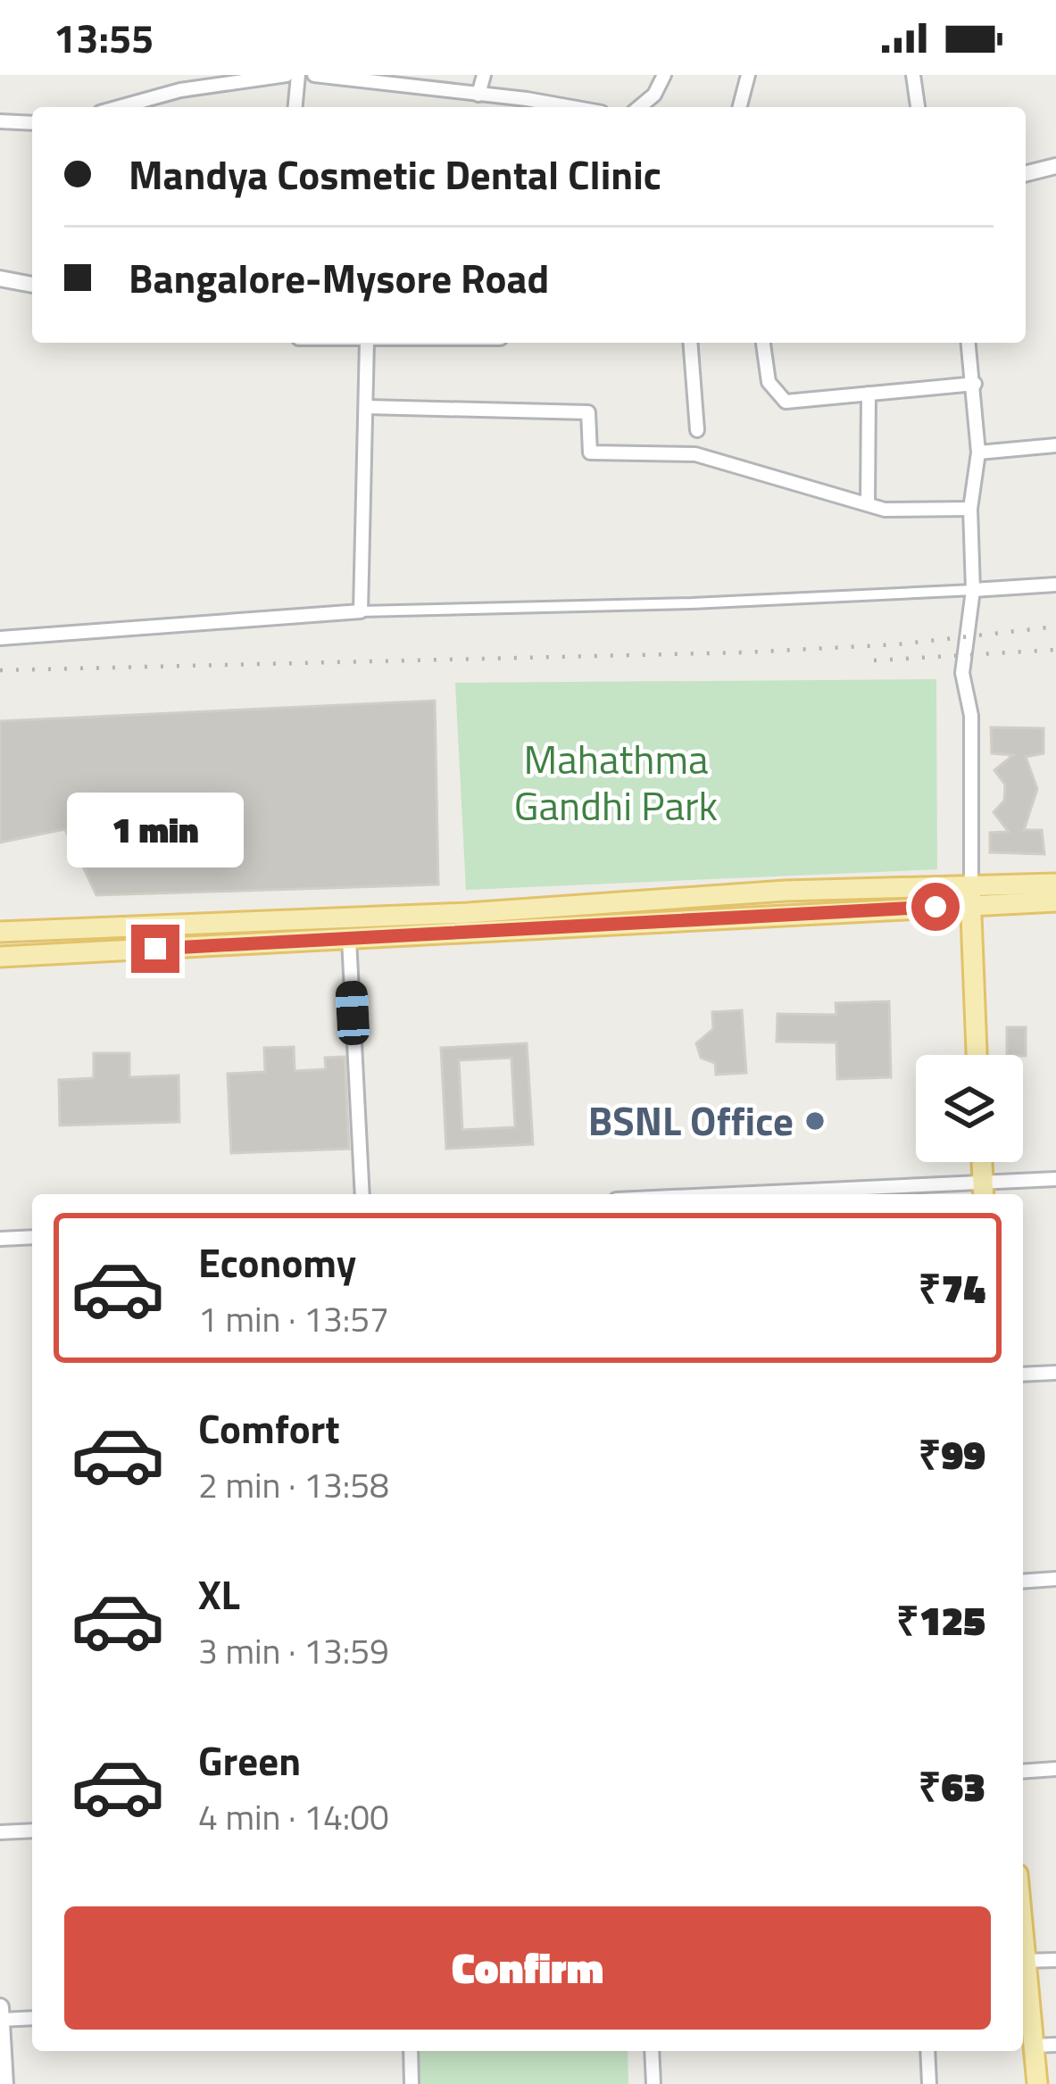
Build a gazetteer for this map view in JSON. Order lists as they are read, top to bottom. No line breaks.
{"parks":["Mahathma Gandhi Park"],"places":["BSNL Office"],"page":{"status":"13:55","banner":["Mandya Cosmetic Dental Clinic","Bangalore-Mysore Road"],"bubble":"1 min","list":[{"name":"Economy","note":"1 min · 13:57","value":"₹74"},{"name":"Comfort","note":"2 min · 13:58","value":"₹99"},{"name":"XL","note":"3 min · 13:59","value":"₹125"},{"name":"Green","note":"4 min · 14:00","value":"₹63"}],"buttons":"Confirm"}}
